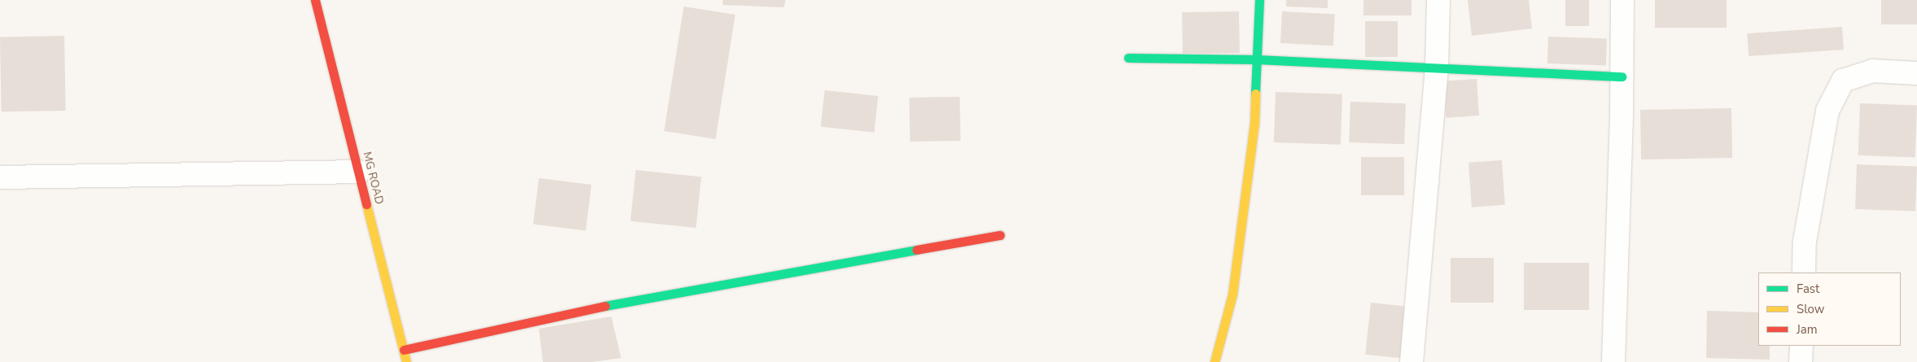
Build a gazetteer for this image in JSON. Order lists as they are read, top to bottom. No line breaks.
{"streets":{"street":["MG ROAD"]},"legend":["Fast","Slow","Jam"]}
